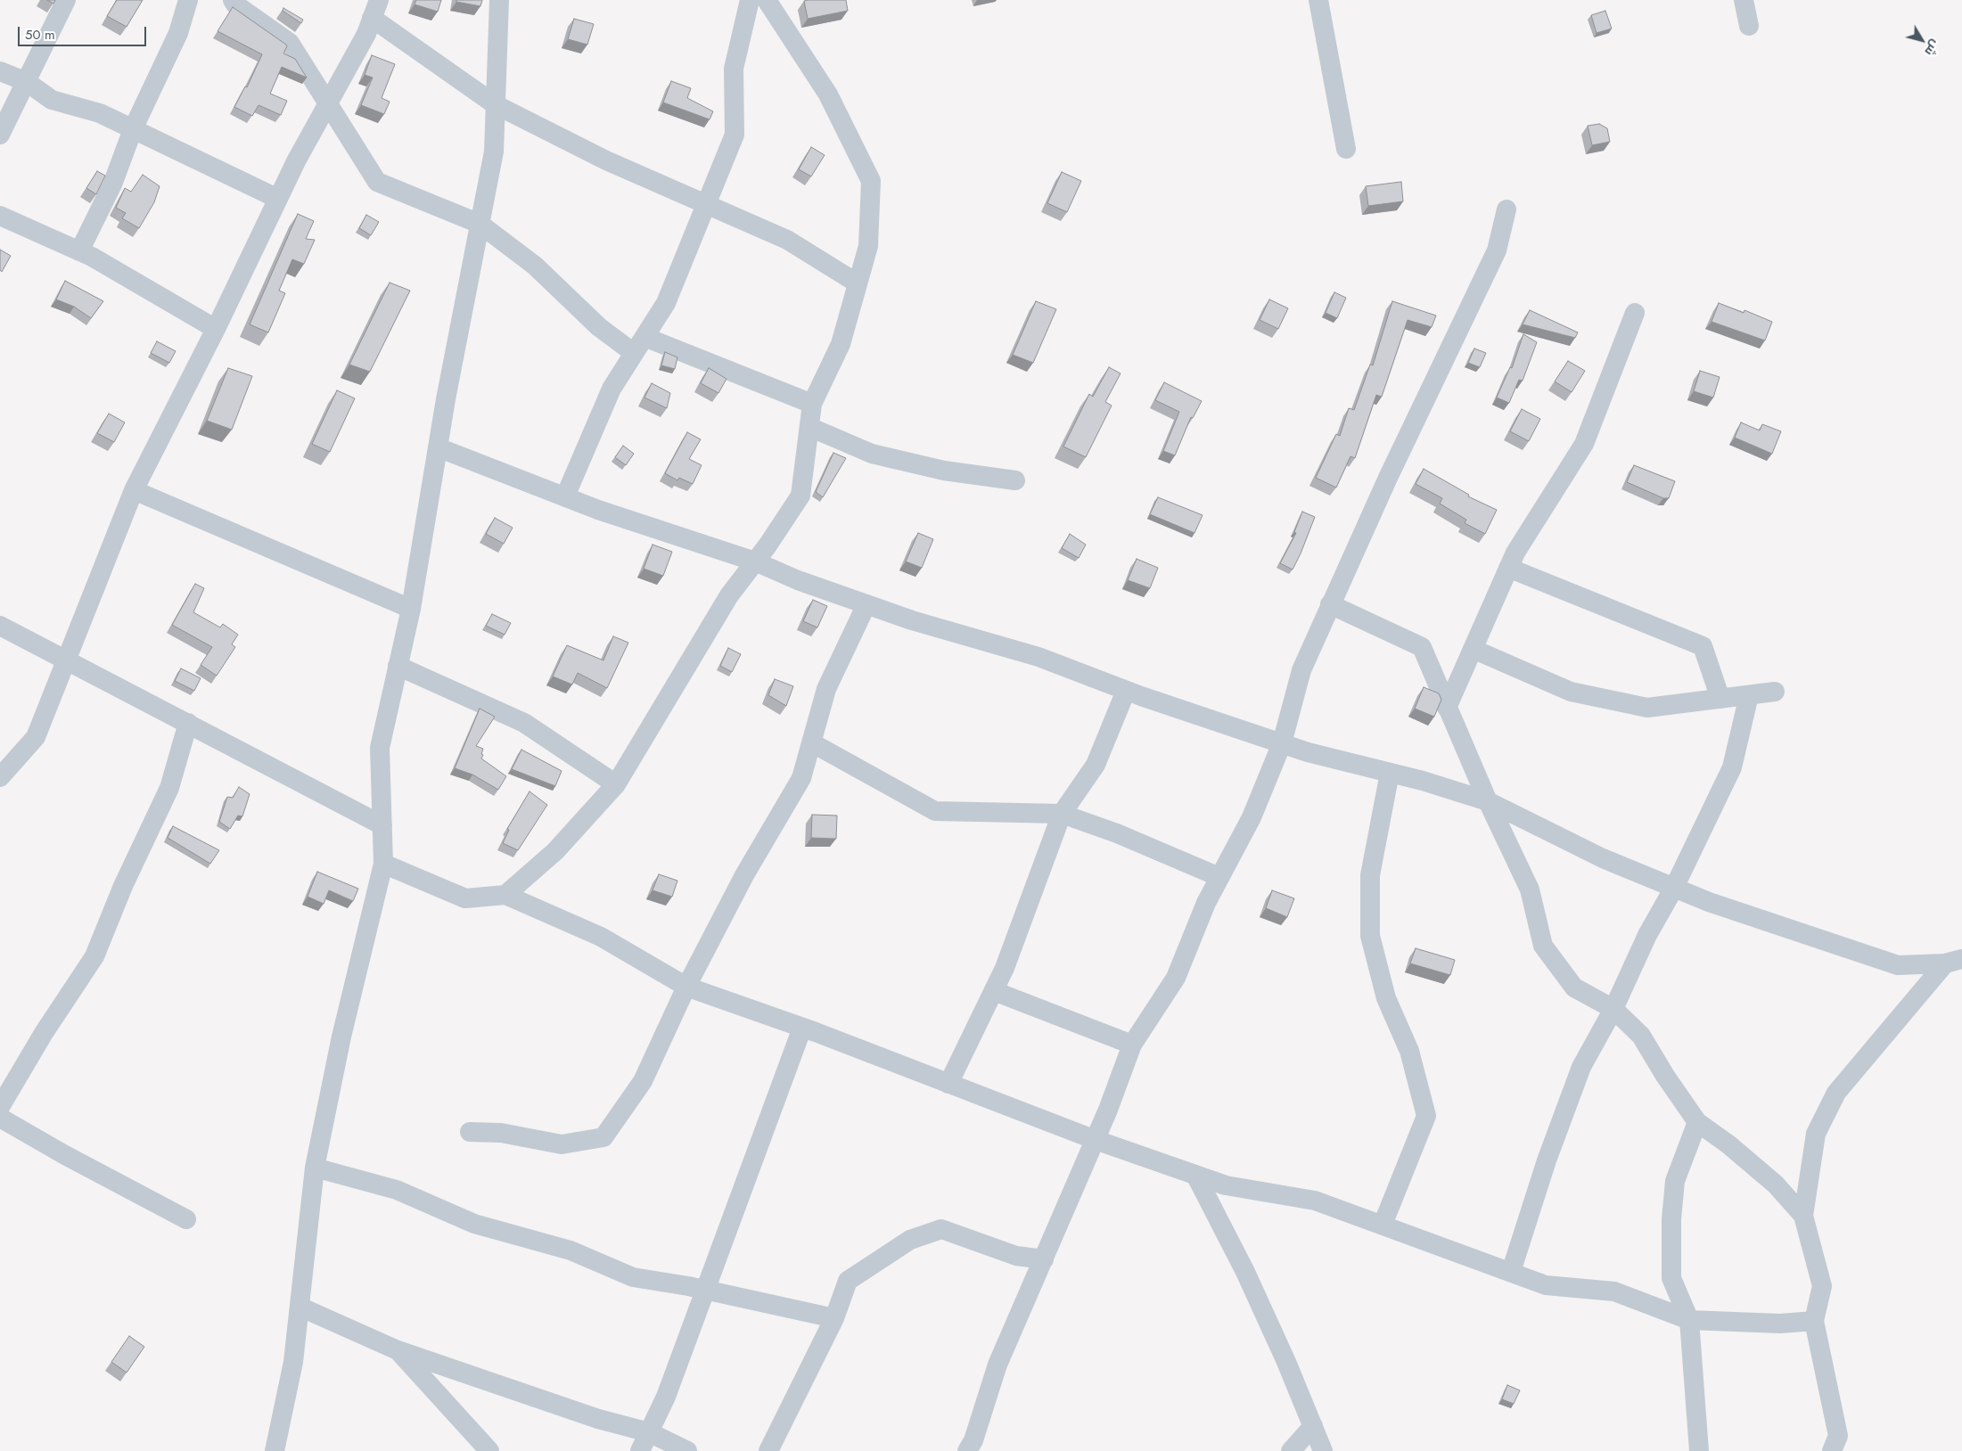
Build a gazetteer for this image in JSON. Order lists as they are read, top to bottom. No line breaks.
{"scale_bar":"50 m","north":"bottom right"}
